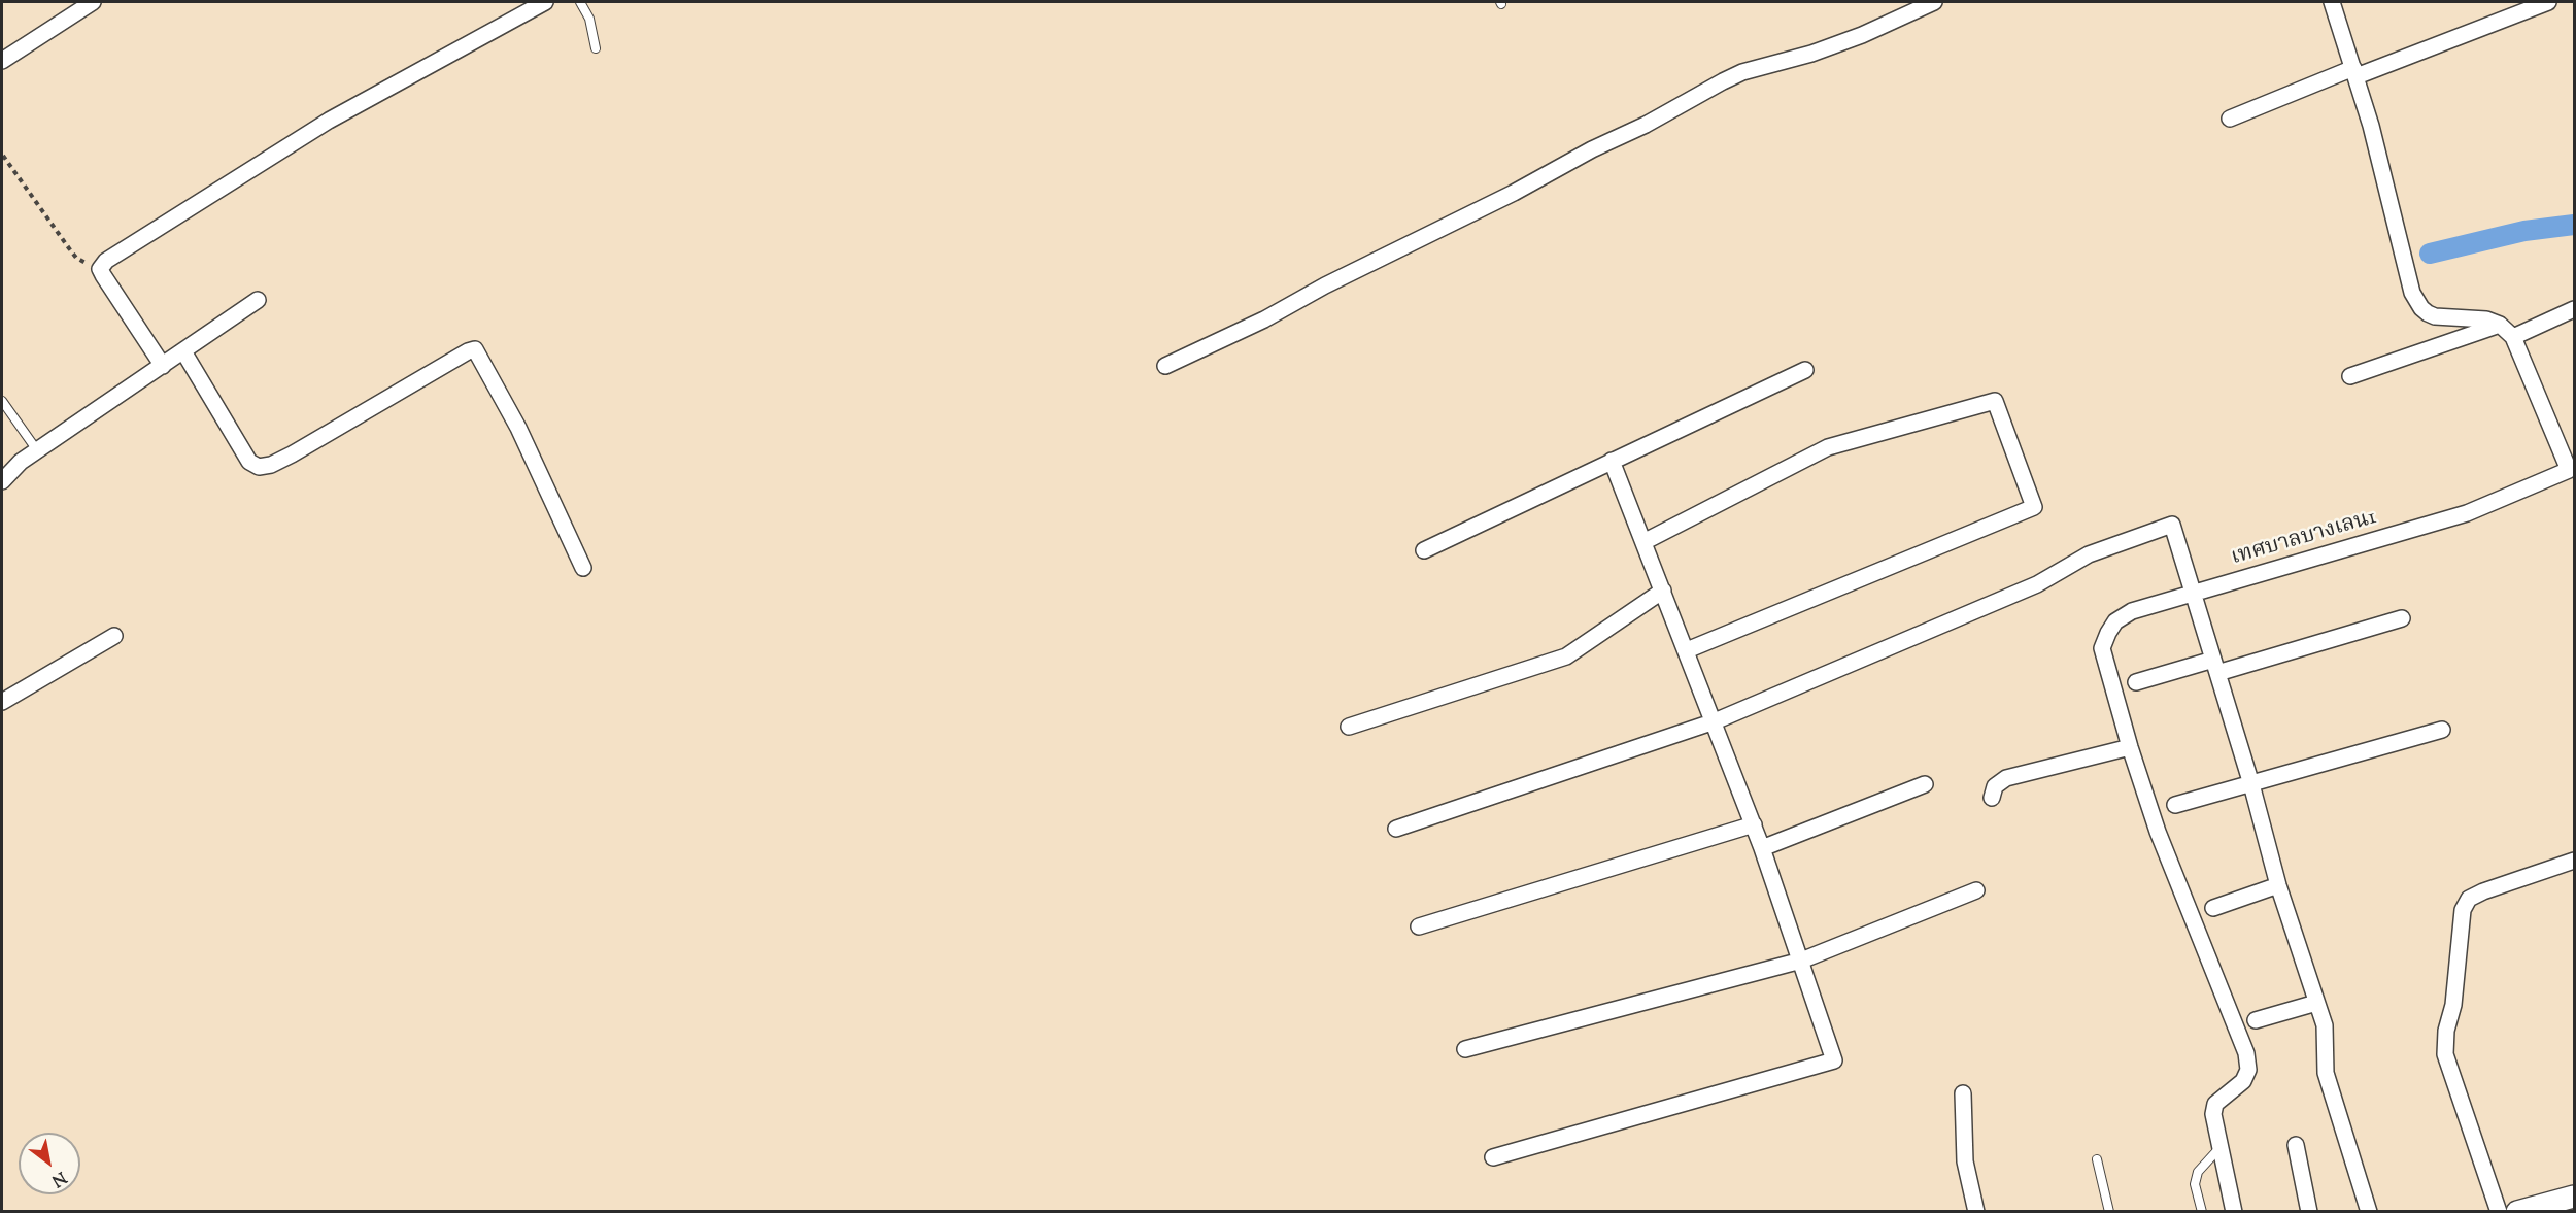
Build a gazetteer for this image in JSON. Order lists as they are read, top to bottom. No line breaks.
{"streets":{"street":["เทศบาลบางเลน1"]},"north":"bottom right"}
